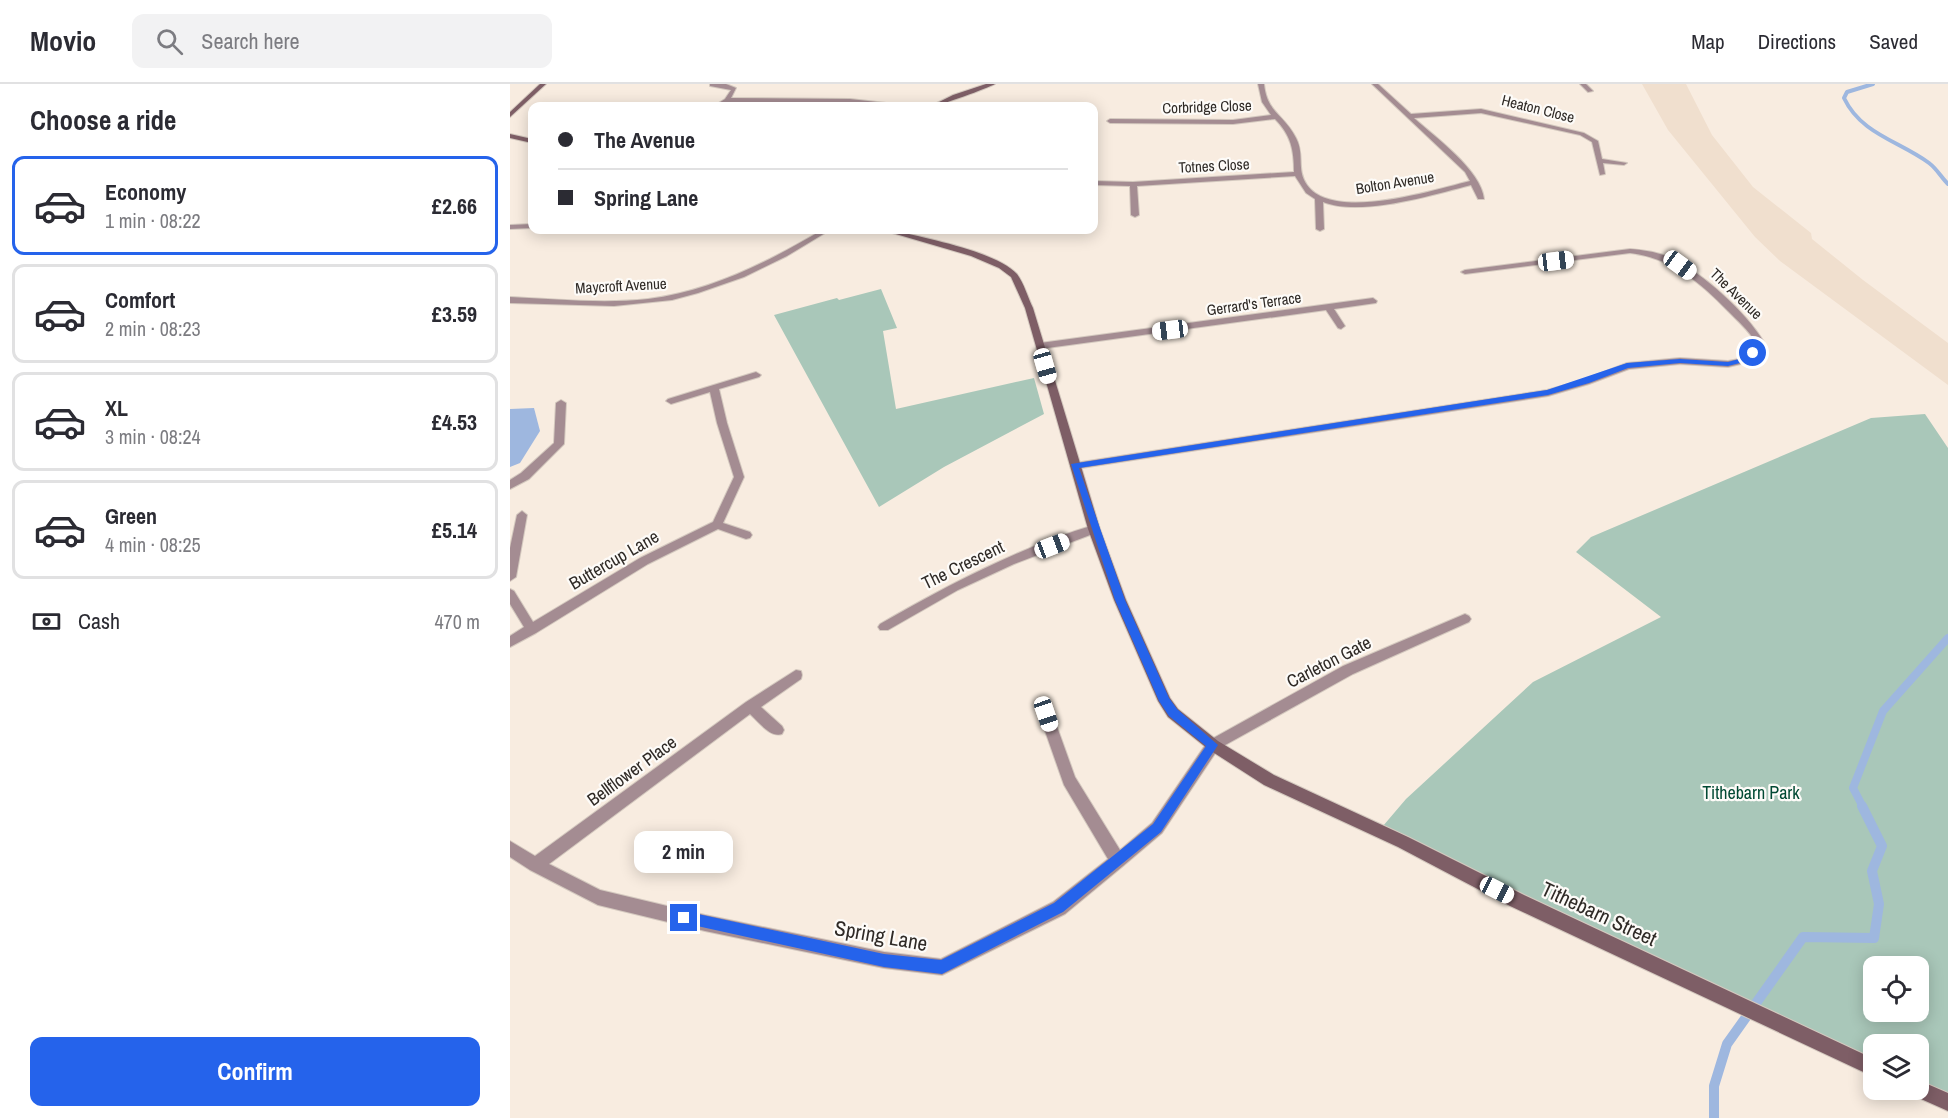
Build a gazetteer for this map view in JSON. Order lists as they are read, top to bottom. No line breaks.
{"streets":{"main road":["Tithebarn Street"],"street":["Corbridge Close","Heaton Close","Totnes Close","Bolton Avenue","Maycroft Avenue","The Avenue","Gerrard's Terrace","Buttercup Lane","The Crescent","Carleton Gate","Bellflower Place","Spring Lane"]},"crossings":[["The Avenue","Tithebarn Street"],["Gerrard's Terrace","Tithebarn Street"],["The Crescent","Tithebarn Street"],["Carleton Gate","Tithebarn Street"],["Carleton Gate","Spring Lane"],["Bellflower Place","Spring Lane"],["Tithebarn Street","Spring Lane"]],"parks":["Tithebarn Park"],"page":{"header":"Movio","search":"Search here","nav":["Map","Directions","Saved"],"heading":"Choose a ride","banner":["The Avenue","Spring Lane"],"list":[{"name":"Economy","note":"1 min · 08:22","value":"£2.66"},{"name":"Comfort","note":"2 min · 08:23","value":"£3.59"},{"name":"XL","note":"3 min · 08:24","value":"£4.53"},{"name":"Green","note":"4 min · 08:25","value":"£5.14"}],"pay":["Cash","470 m"],"bubble":"2 min","buttons":"Confirm"}}
